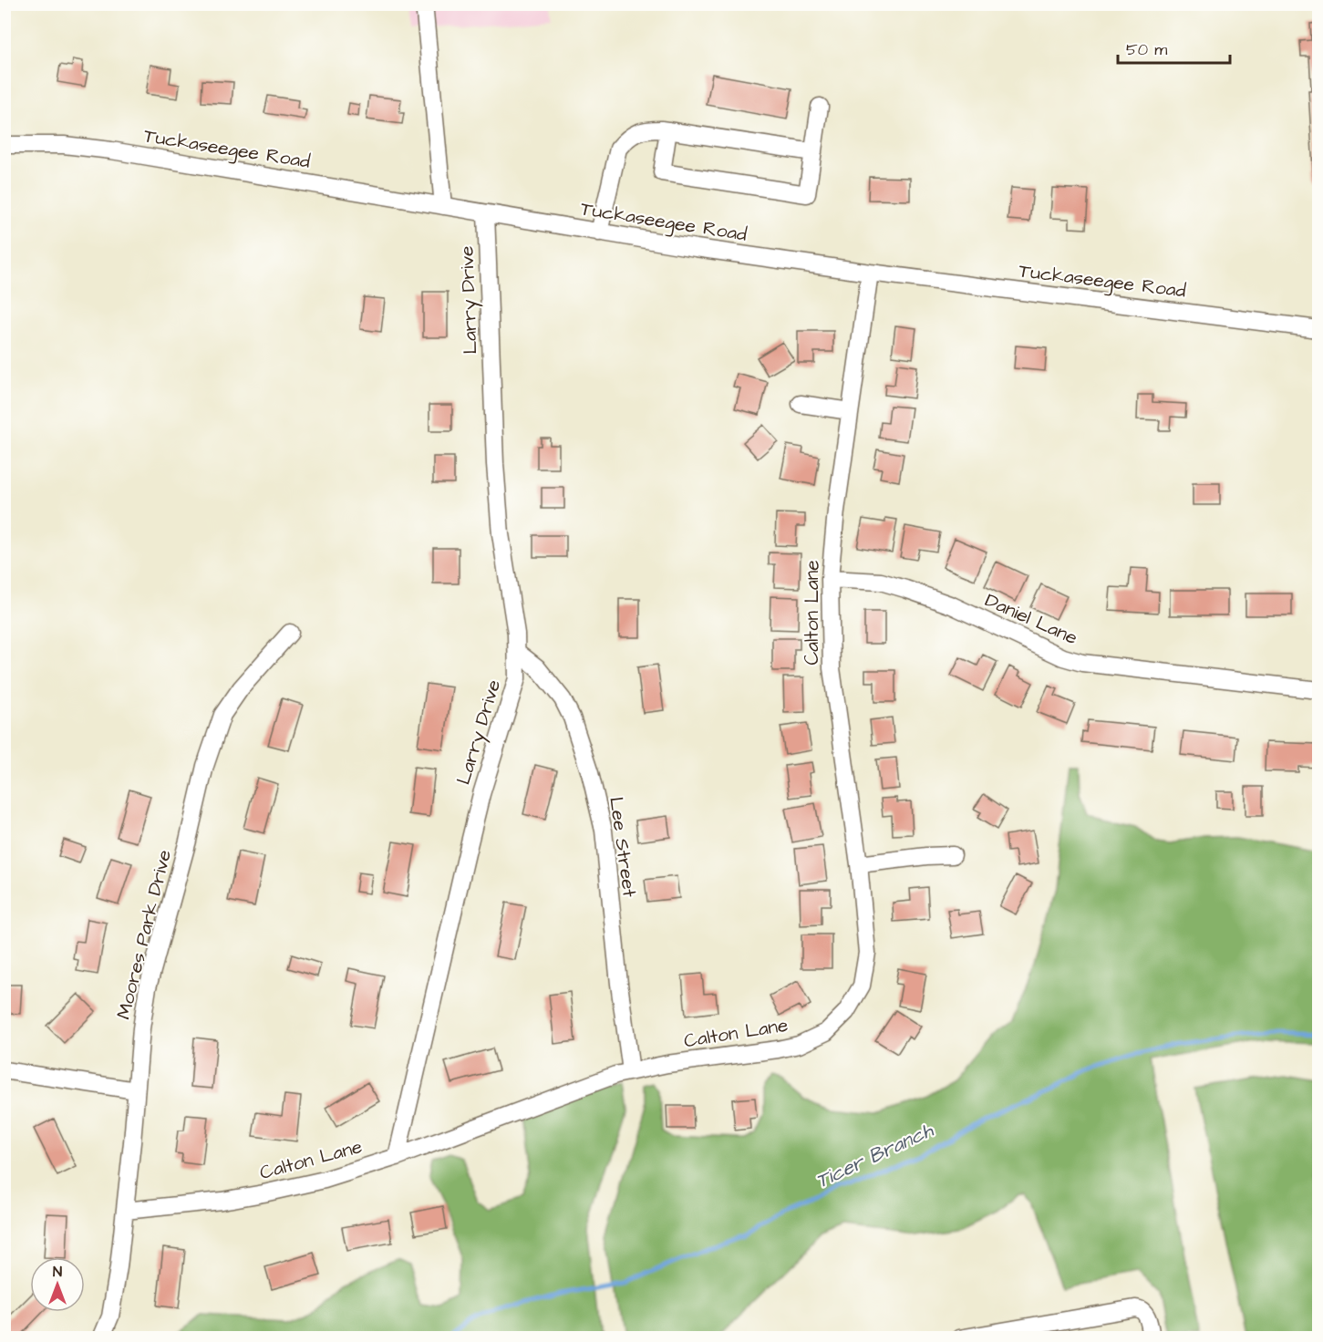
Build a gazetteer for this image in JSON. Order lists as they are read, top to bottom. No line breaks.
{"streets":{"street":["Tuckaseegee Road","Larry Drive","Calton Lane","Daniel Lane","Lee Street","Moores Park Drive"]},"crossings":[["Tuckaseegee Road","Larry Drive"],["Tuckaseegee Road","Calton Lane"],["Larry Drive","Calton Lane"],["Larry Drive","Lee Street"],["Calton Lane","Daniel Lane"],["Calton Lane","Lee Street"],["Calton Lane","Moores Park Drive"]],"water":["Ticer Branch"],"scale_bar":"50 m","north":"top"}
